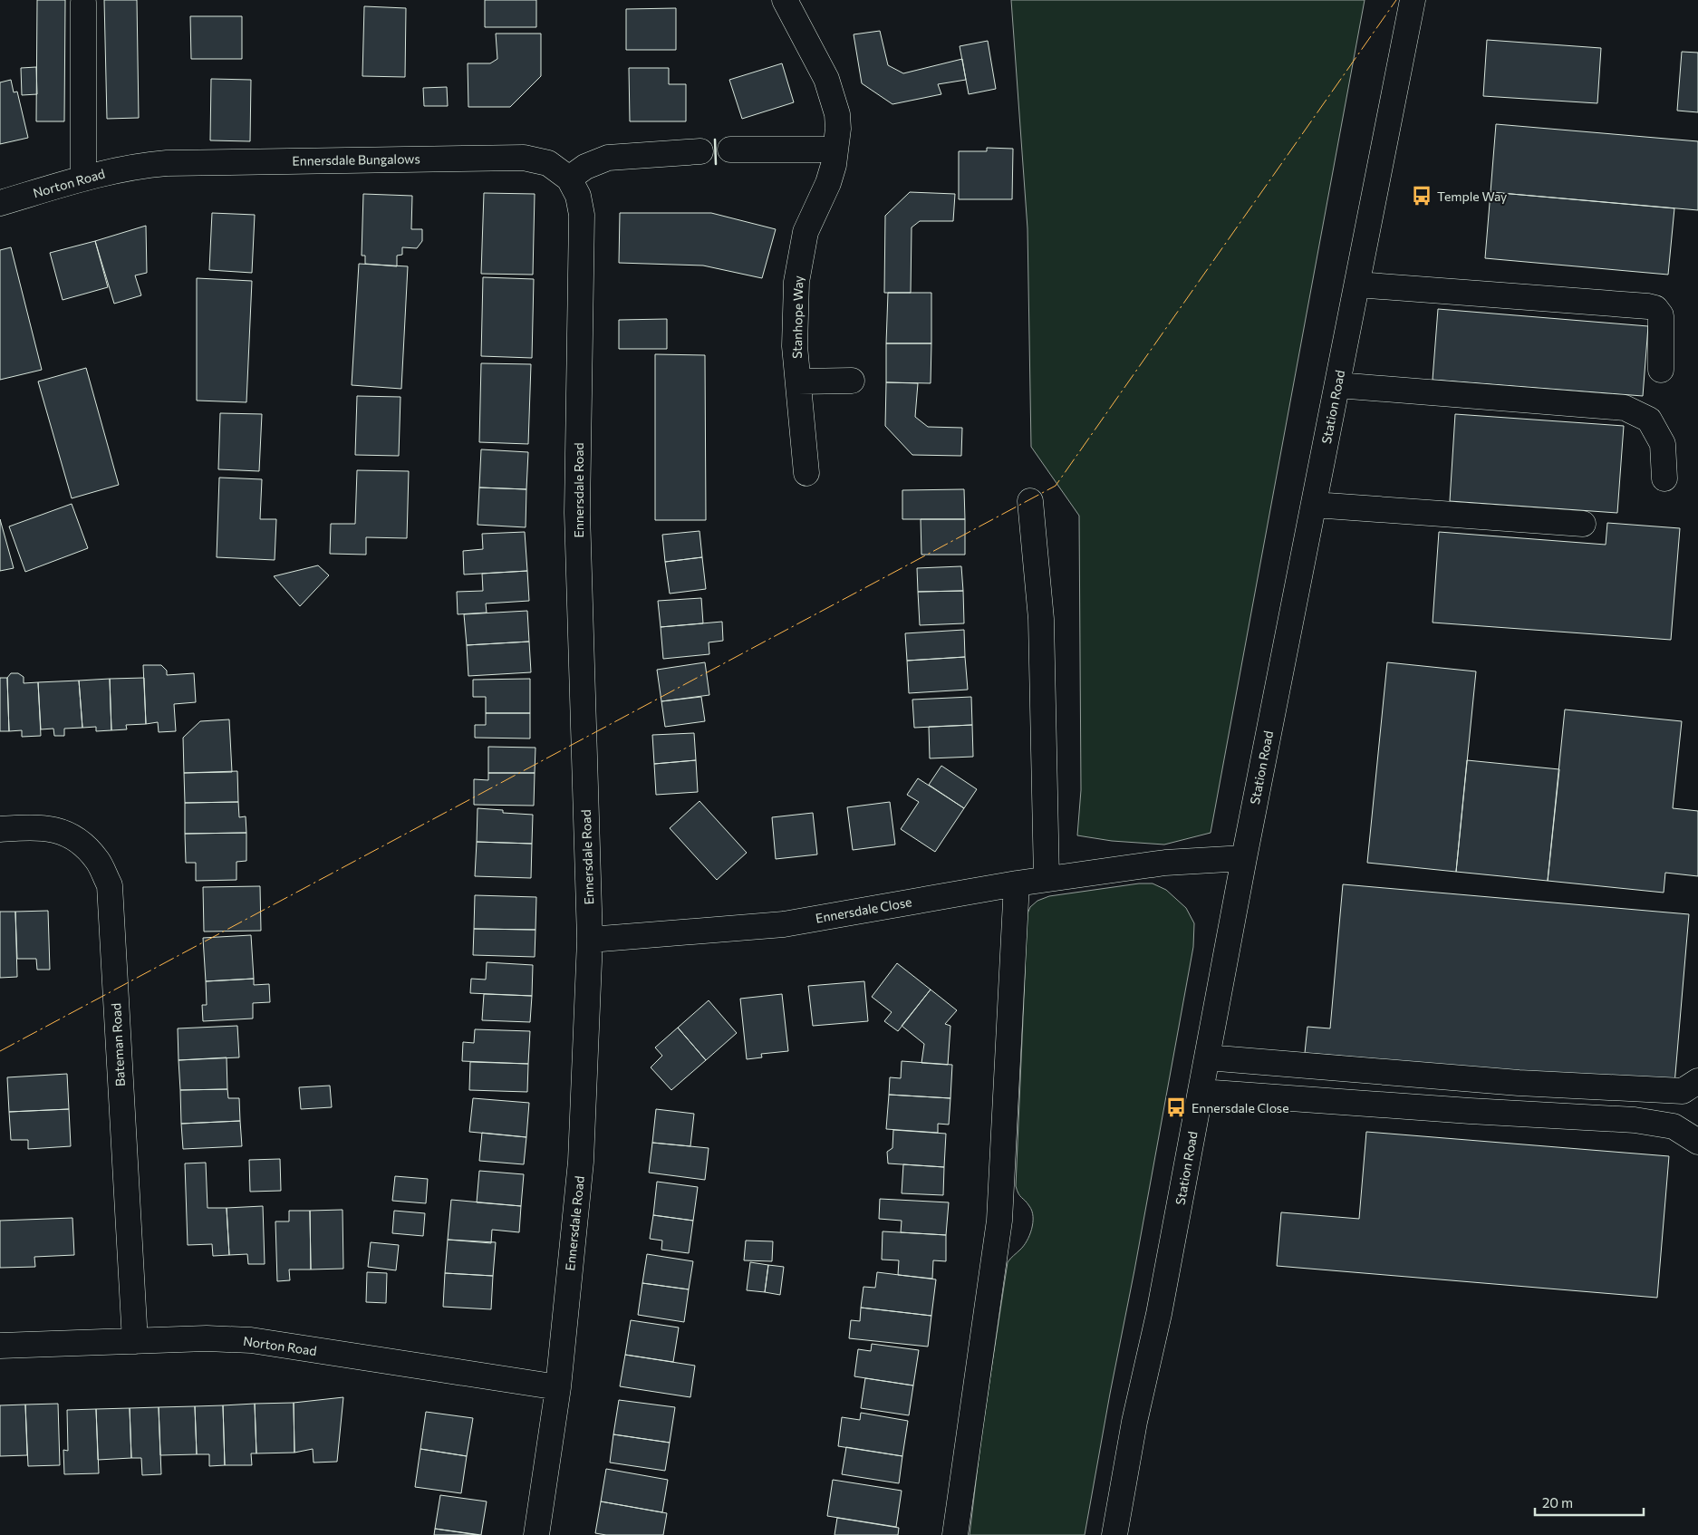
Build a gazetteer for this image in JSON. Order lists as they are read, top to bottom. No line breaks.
{"streets":{"street":["Ennersdale Bungalows","Norton Road","Stanhope Way","Station Road","Ennersdale Road","Ennersdale Close","Bateman Road"]},"crossings":[["Ennersdale Bungalows","Norton Road"],["Ennersdale Bungalows","Ennersdale Road"],["Norton Road","Ennersdale Road"],["Norton Road","Bateman Road"],["Station Road","Ennersdale Close"],["Ennersdale Road","Ennersdale Close"]],"places":{"bus stop":["Temple Way","Ennersdale Close"]},"scale_bar":"20 m"}
